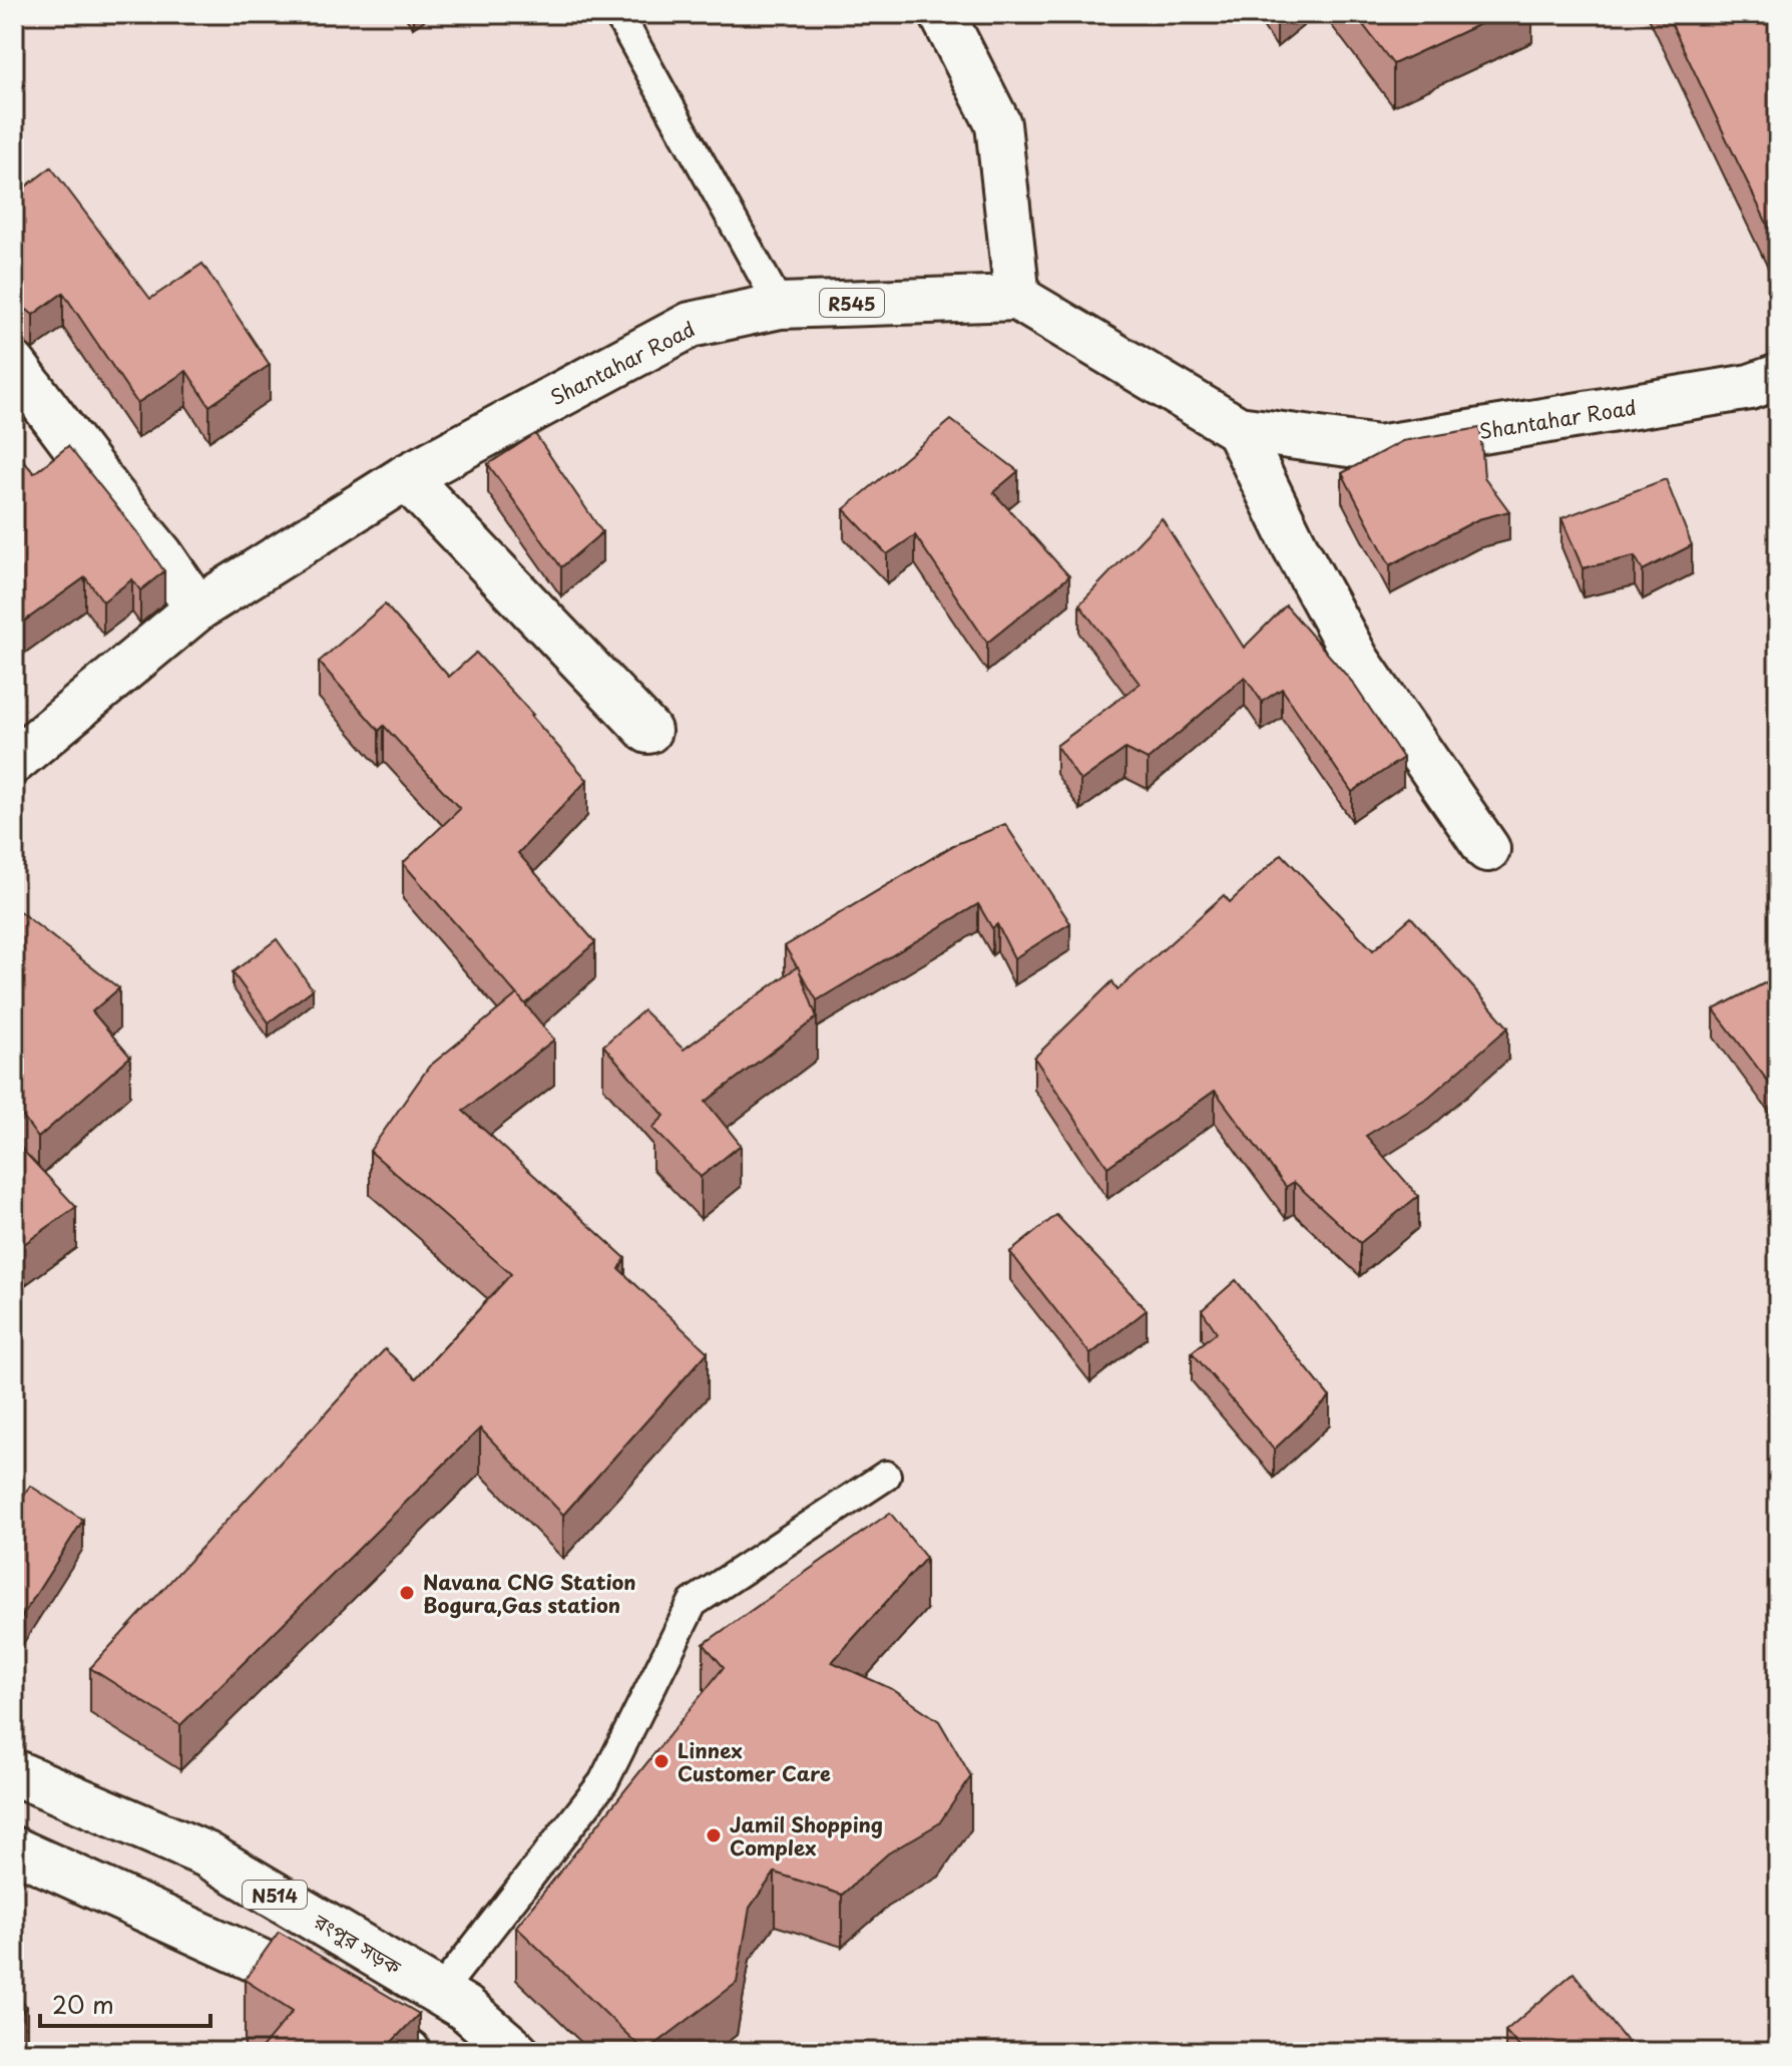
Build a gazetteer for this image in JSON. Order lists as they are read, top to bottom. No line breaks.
{"streets":{"main road":["R545","Shantahar Road","N514","রংপুর সড়ক"]},"places":["Navana CNG Station Bogura,Gas station","Linnex Customer Care","Jamil Shopping Complex"],"scale_bar":"20 m"}
